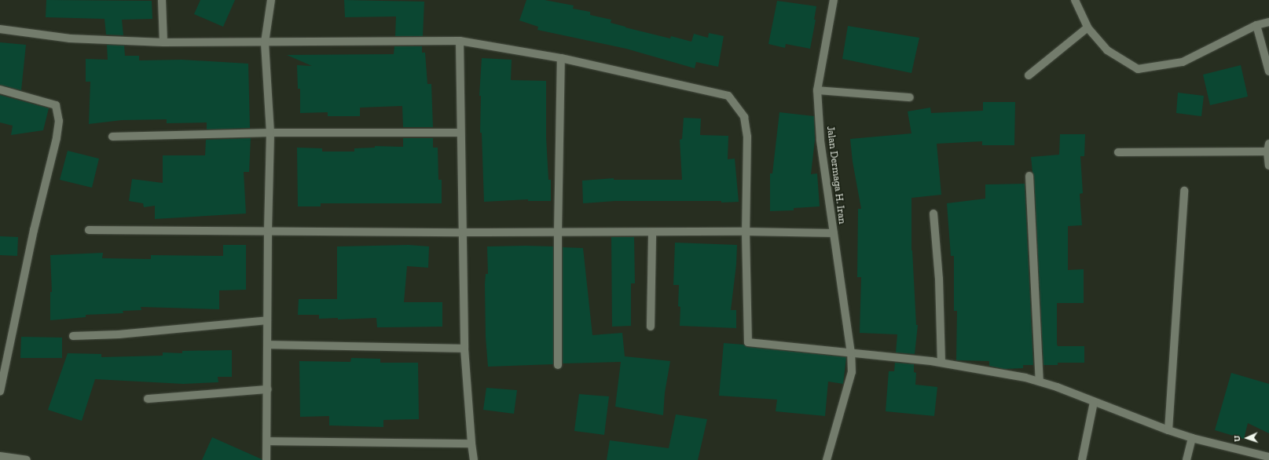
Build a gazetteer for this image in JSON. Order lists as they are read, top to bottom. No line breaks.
{"streets":{"street":["Jalan Dermaga H. Iran"]},"north":"left"}
